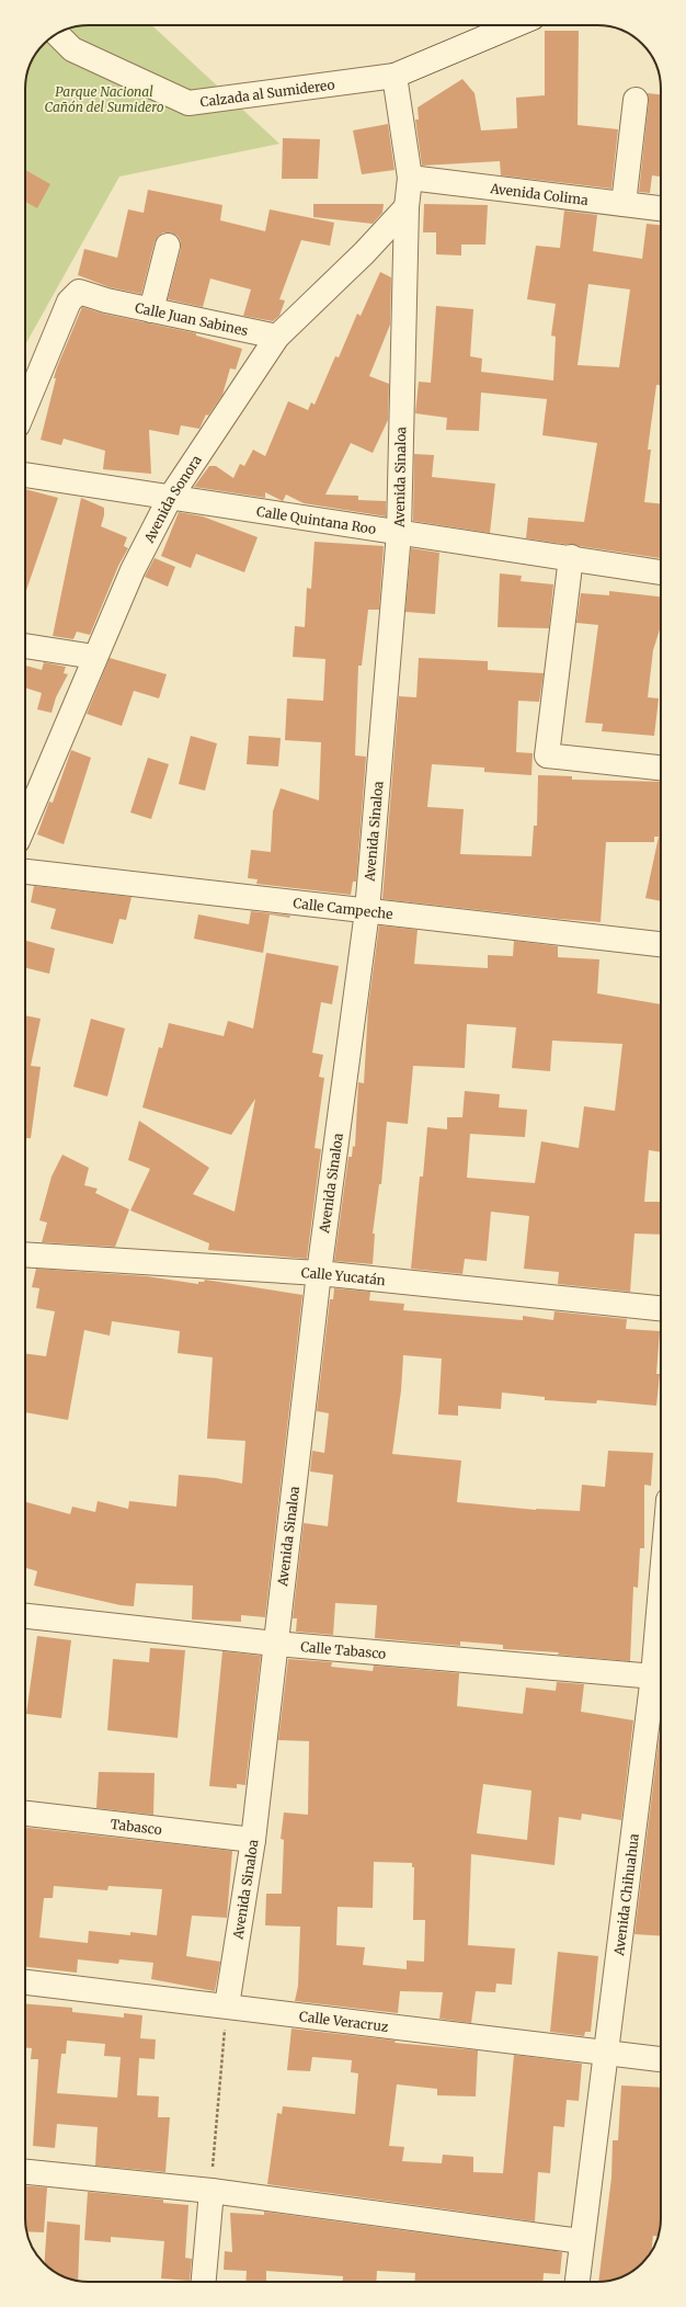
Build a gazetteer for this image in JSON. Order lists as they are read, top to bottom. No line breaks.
{"streets":{"street":["Calzada al Sumidereo","Avenida Colima","Calle Juan Sabines","Avenida Sinaloa","Avenida Sonora","Calle Quintana Roo","Calle Campeche","Calle Yucatán","Calle Tabasco","Tabasco","Avenida Chihuahua","Calle Veracruz"]},"crossings":[["Calzada al Sumidereo","Avenida Sinaloa"],["Avenida Colima","Avenida Sinaloa"],["Calle Juan Sabines","Avenida Sonora"],["Avenida Sinaloa","Avenida Sonora"],["Avenida Sinaloa","Calle Quintana Roo"],["Avenida Sinaloa","Calle Campeche"],["Avenida Sinaloa","Calle Yucatán"],["Avenida Sinaloa","Calle Tabasco"],["Avenida Sinaloa","Tabasco"],["Avenida Sinaloa","Calle Veracruz"],["Avenida Sonora","Calle Quintana Roo"],["Calle Tabasco","Avenida Chihuahua"],["Avenida Chihuahua","Calle Veracruz"]],"parks":["Parque Nacional Cañón del Sumidero"]}
